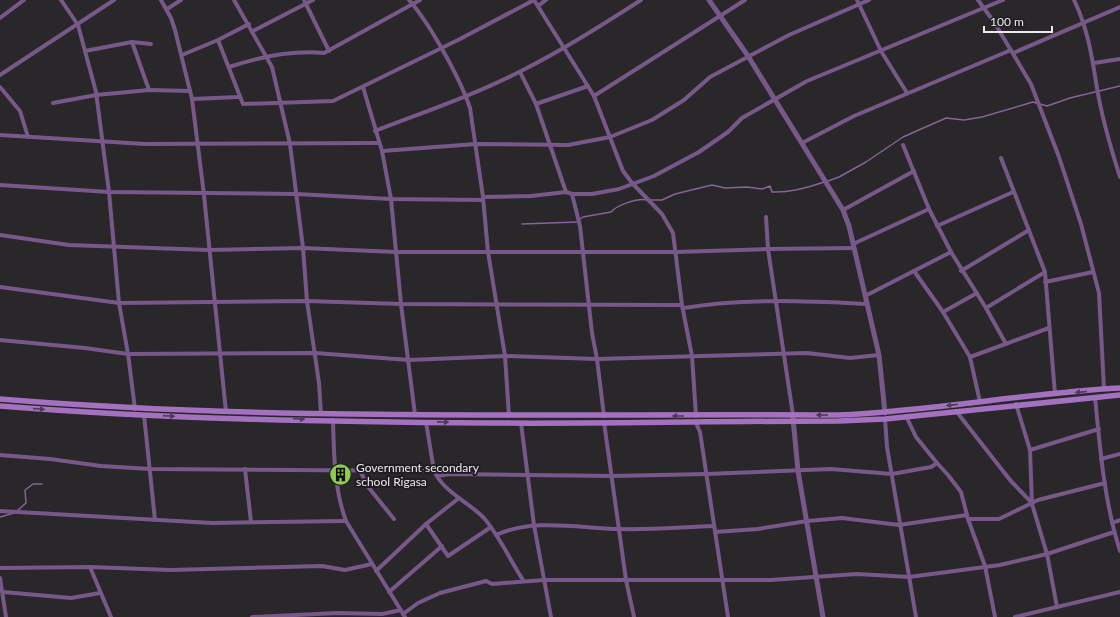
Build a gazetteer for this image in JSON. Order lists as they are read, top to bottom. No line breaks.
{"places":{"building":["Government secondary school Rigasa"]},"scale_bar":"100 m"}
